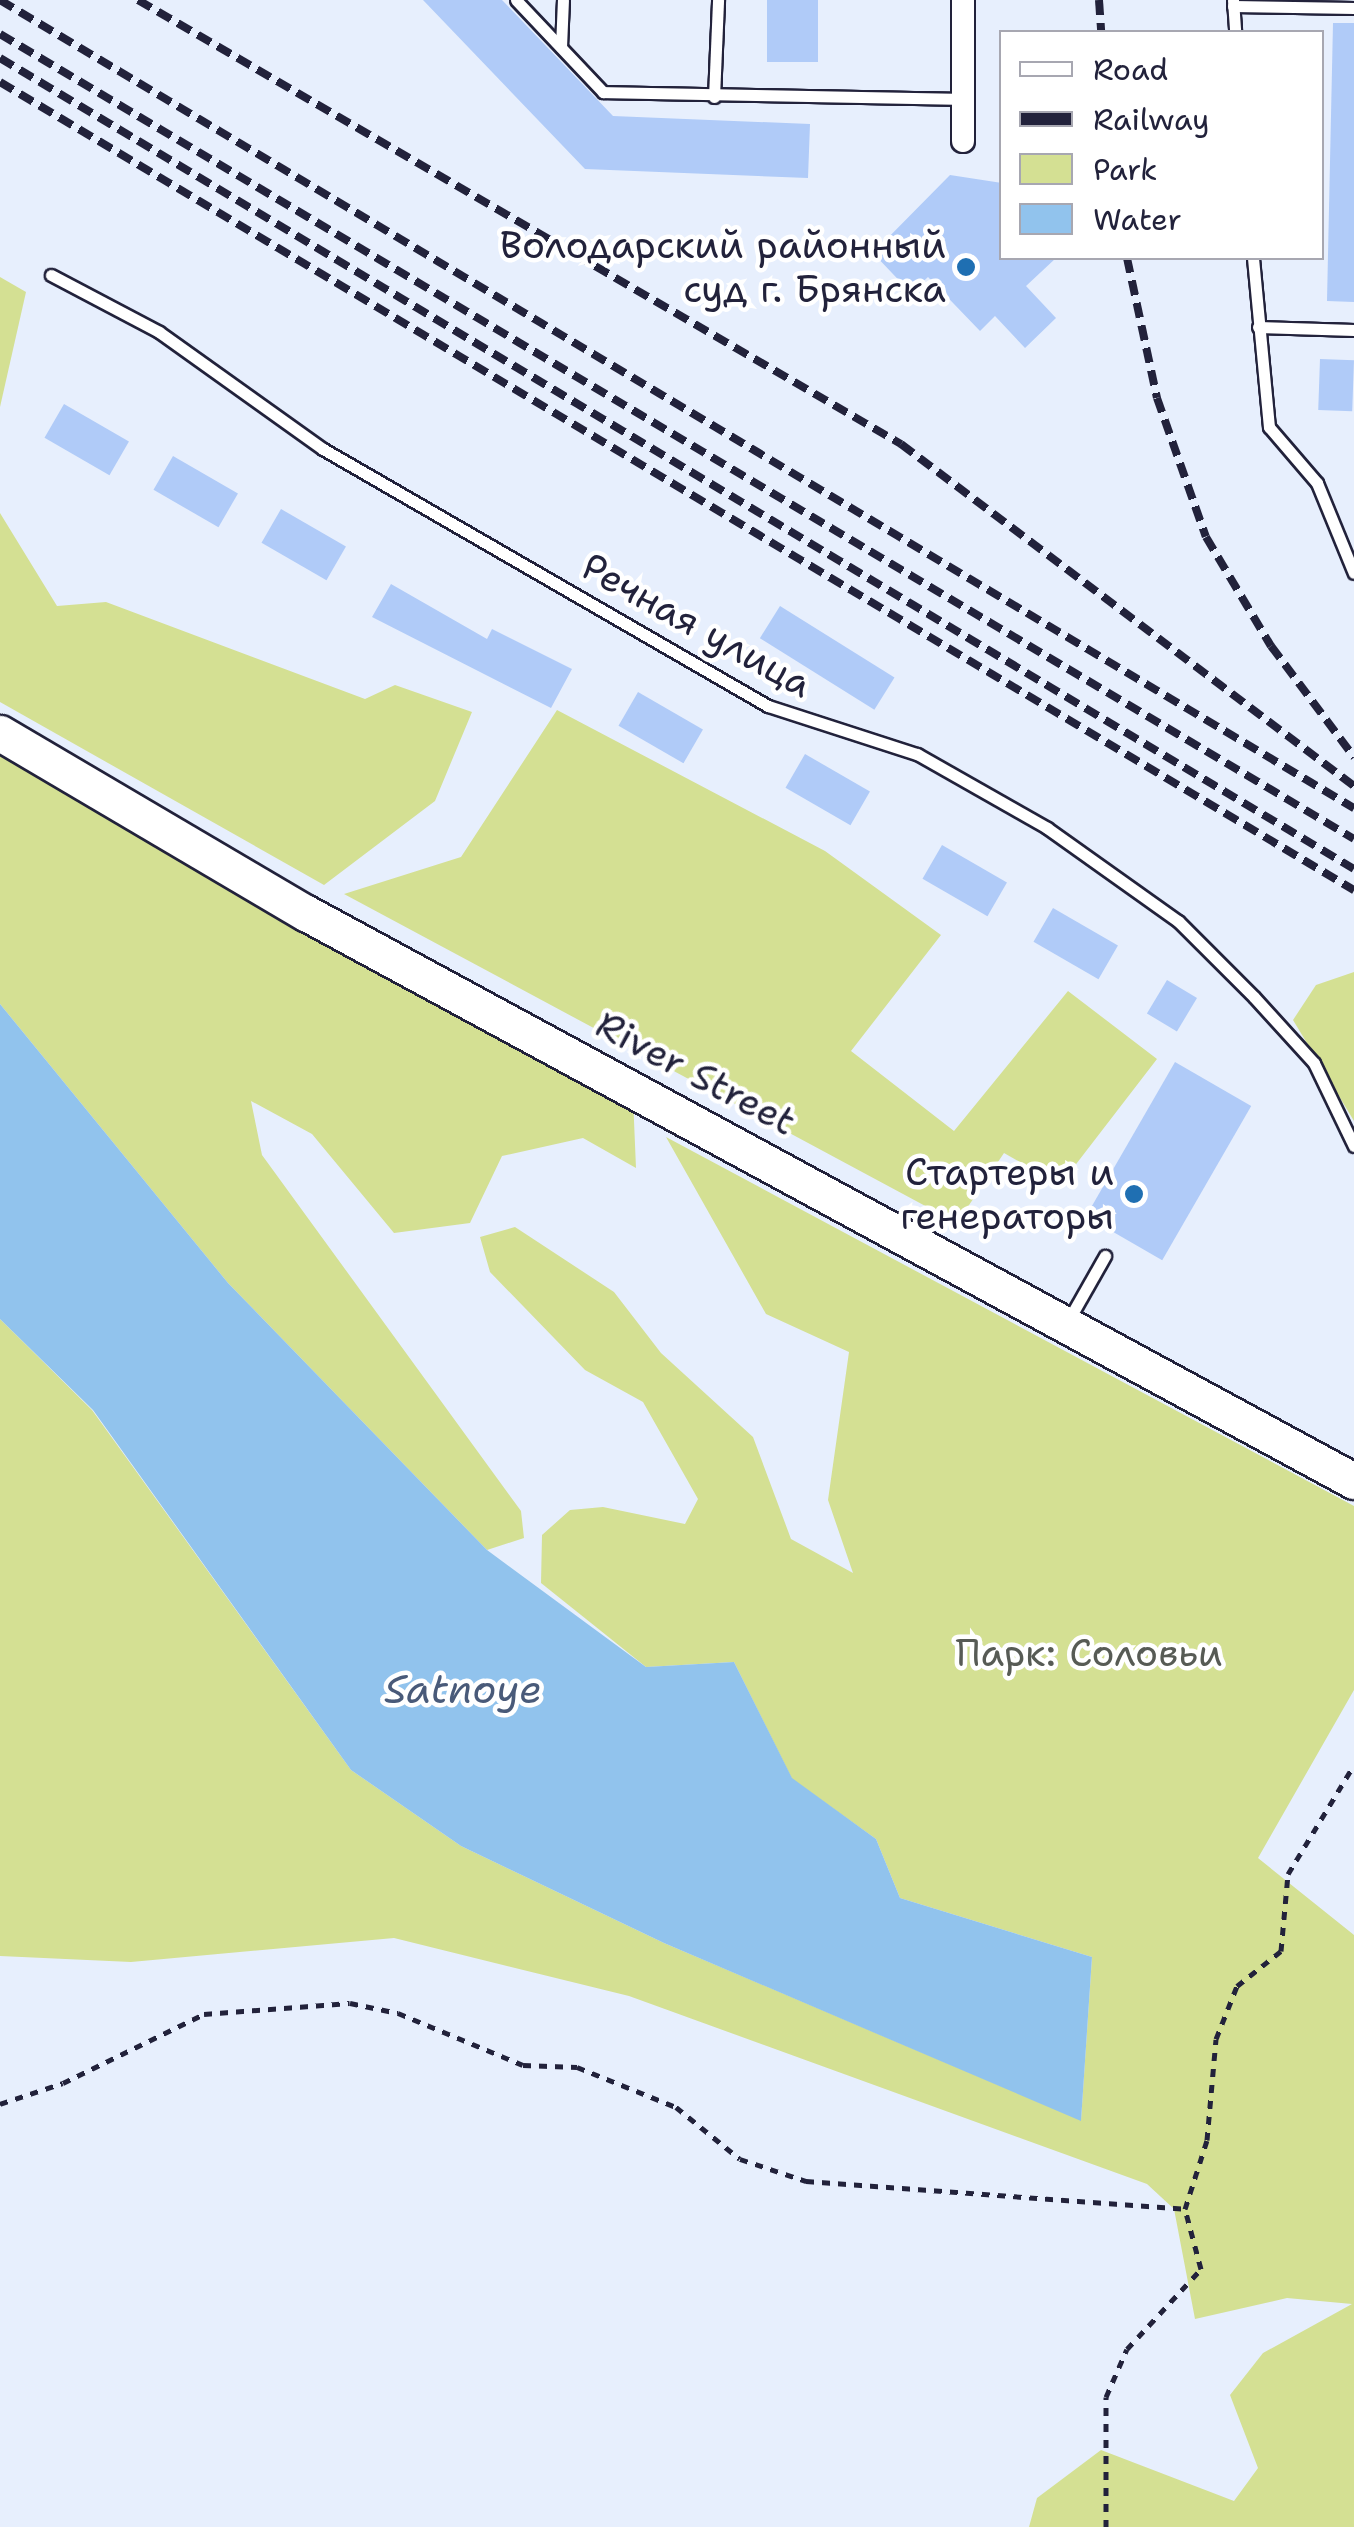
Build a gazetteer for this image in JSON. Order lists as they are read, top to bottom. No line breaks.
{"streets":{"main road":["River Street"],"lane":["Речная улица"]},"water":["Satnoye"],"parks":["Парк: Соловьи"],"places":["Володарский районный суд г. Брянска","Стартеры и генераторы"],"legend":["Road","Railway","Park","Water"]}
